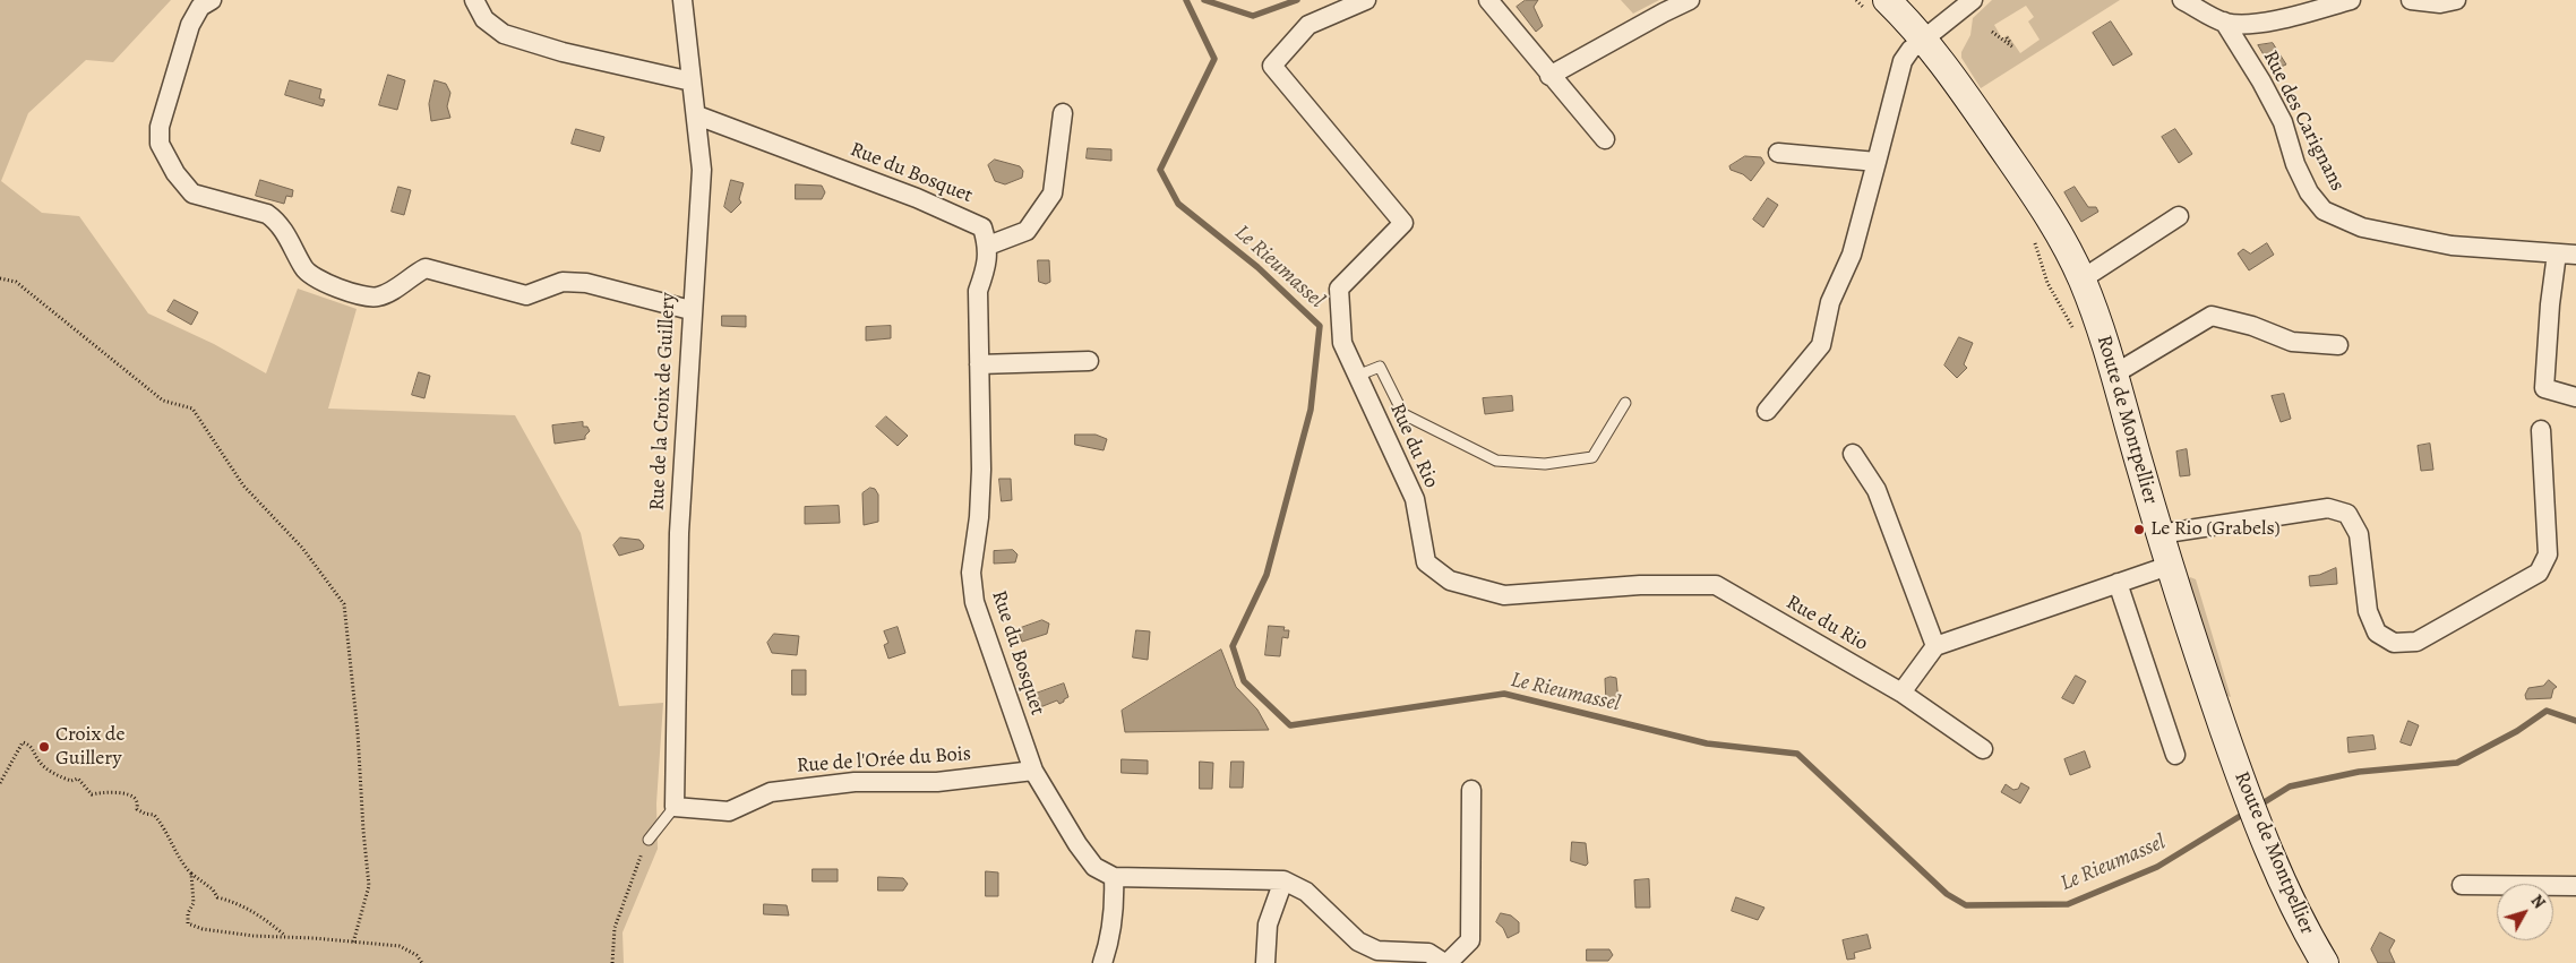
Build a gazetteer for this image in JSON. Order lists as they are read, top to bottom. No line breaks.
{"streets":{"street":["Rue des Carignans","Rue du Bosquet","Rue de la Croix de Guillery","Route de Montpellier","Rue du Rio","Rue de l'Orée du Bois"]},"crossings":[["Rue du Bosquet","Rue de la Croix de Guillery"],["Rue du Bosquet","Rue de l'Orée du Bois"],["Rue de la Croix de Guillery","Rue de l'Orée du Bois"]],"water":["Le Rieumassel"],"places":["Le Rio (Grabels)","Croix de Guillery"],"north":"top right"}
